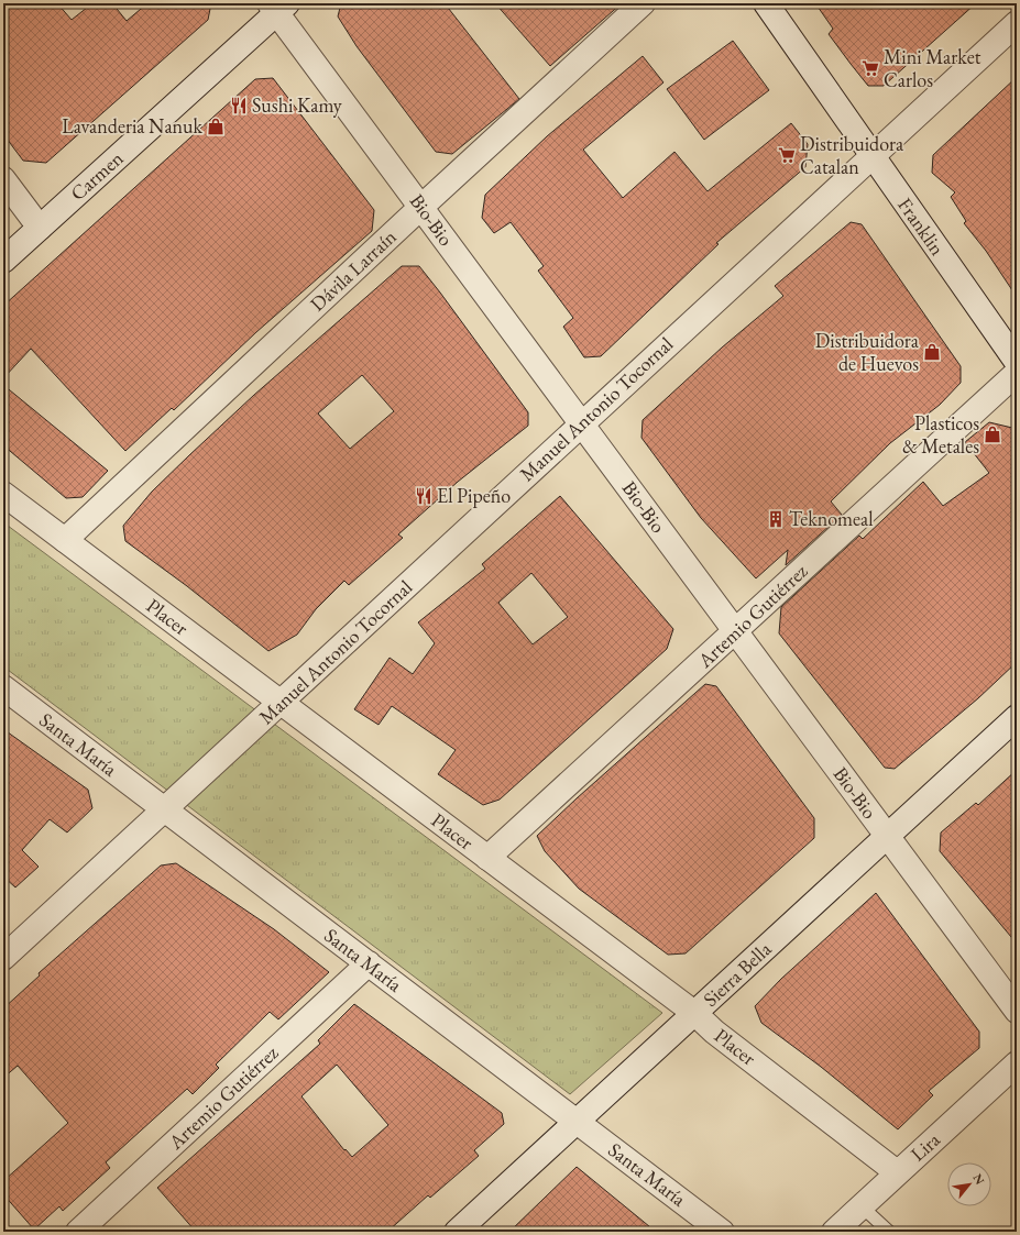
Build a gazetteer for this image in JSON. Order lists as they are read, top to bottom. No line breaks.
{"streets":{"street":["Carmen","Bio-Bio","Franklin","Dávila Larraín","Manuel Antonio Tocornal","Artemio Gutiérrez","Placer","Santa María","Sierra Bella","Lira"]},"crossings":[["Carmen","Bio-Bio"],["Bio-Bio","Dávila Larraín"],["Bio-Bio","Manuel Antonio Tocornal"],["Bio-Bio","Artemio Gutiérrez"],["Bio-Bio","Sierra Bella"],["Franklin","Manuel Antonio Tocornal"],["Dávila Larraín","Placer"],["Manuel Antonio Tocornal","Placer"],["Manuel Antonio Tocornal","Santa María"],["Artemio Gutiérrez","Placer"],["Artemio Gutiérrez","Santa María"],["Placer","Sierra Bella"],["Placer","Lira"],["Santa María","Sierra Bella"]],"places":{"supermarket":["Mini Market Carlos","Distribuidora Catalan"],"restaurant":["Sushi Kamy","El Pipeño"],"shop":["Lavanderia Nanuk","Distribuidora de Huevos","Plasticos & Metales"],"building":["Teknomeal"]},"north":"top right"}
